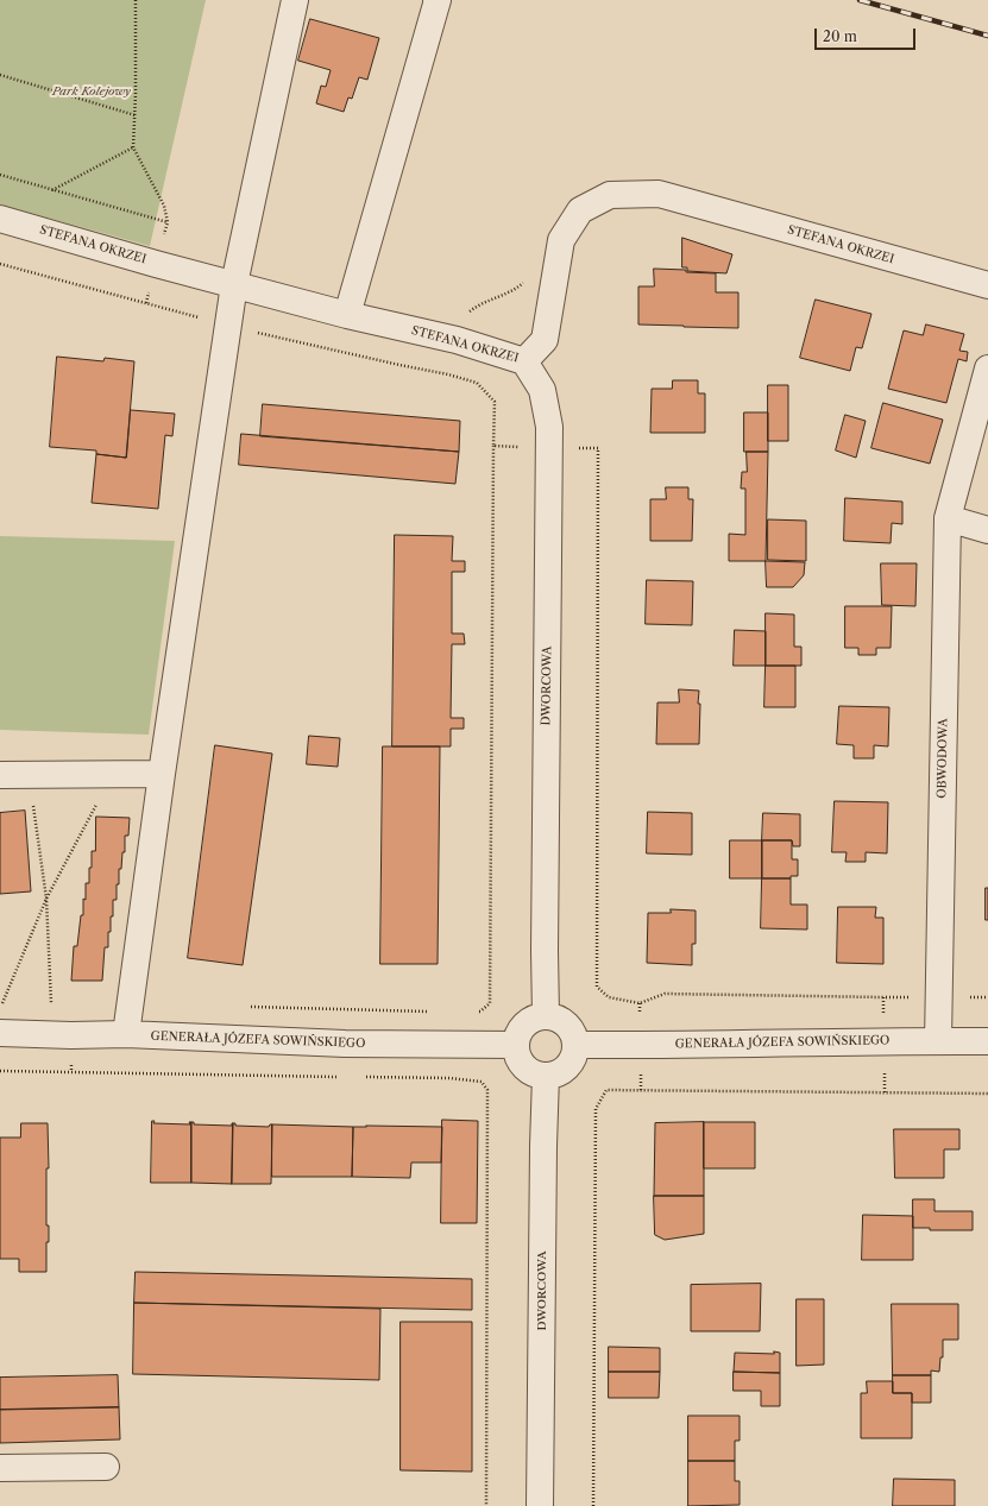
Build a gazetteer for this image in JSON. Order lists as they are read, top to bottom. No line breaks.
{"streets":{"street":["STEFANA OKRZEI","DWORCOWA","OBWODOWA","GENERAŁA JÓZEFA SOWIŃSKIEGO"]},"crossings":[["STEFANA OKRZEI","DWORCOWA"],["DWORCOWA","GENERAŁA JÓZEFA SOWIŃSKIEGO"],["OBWODOWA","GENERAŁA JÓZEFA SOWIŃSKIEGO"]],"parks":["Park Kolejowy"],"scale_bar":"20 m"}
